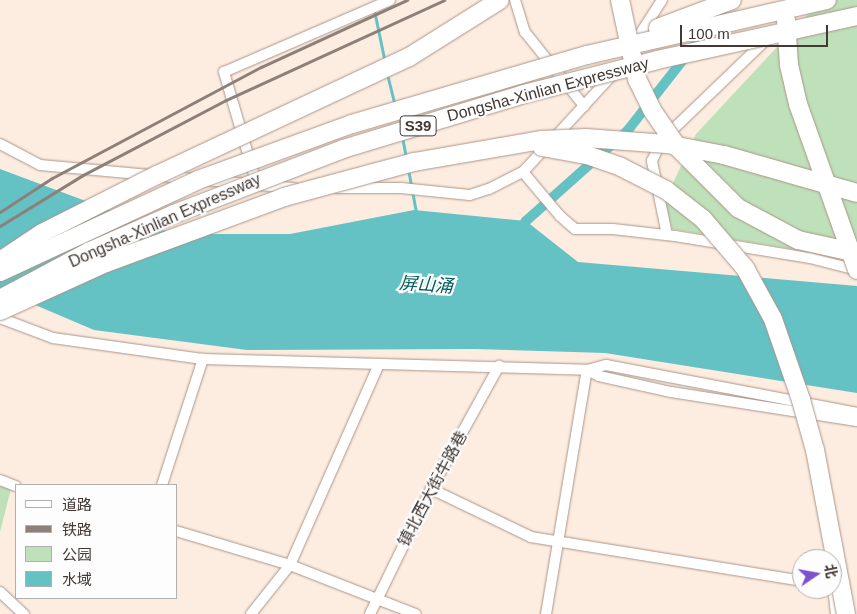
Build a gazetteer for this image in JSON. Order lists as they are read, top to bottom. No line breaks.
{"streets":{"highway":["Dongsha-Xinlian Expressway","S39"],"street":["镇北西大街牛路巷"]},"water":["屏山涌"],"legend":["道路","铁路","公园","水域"],"scale_bar":"100 m","north":"right"}
